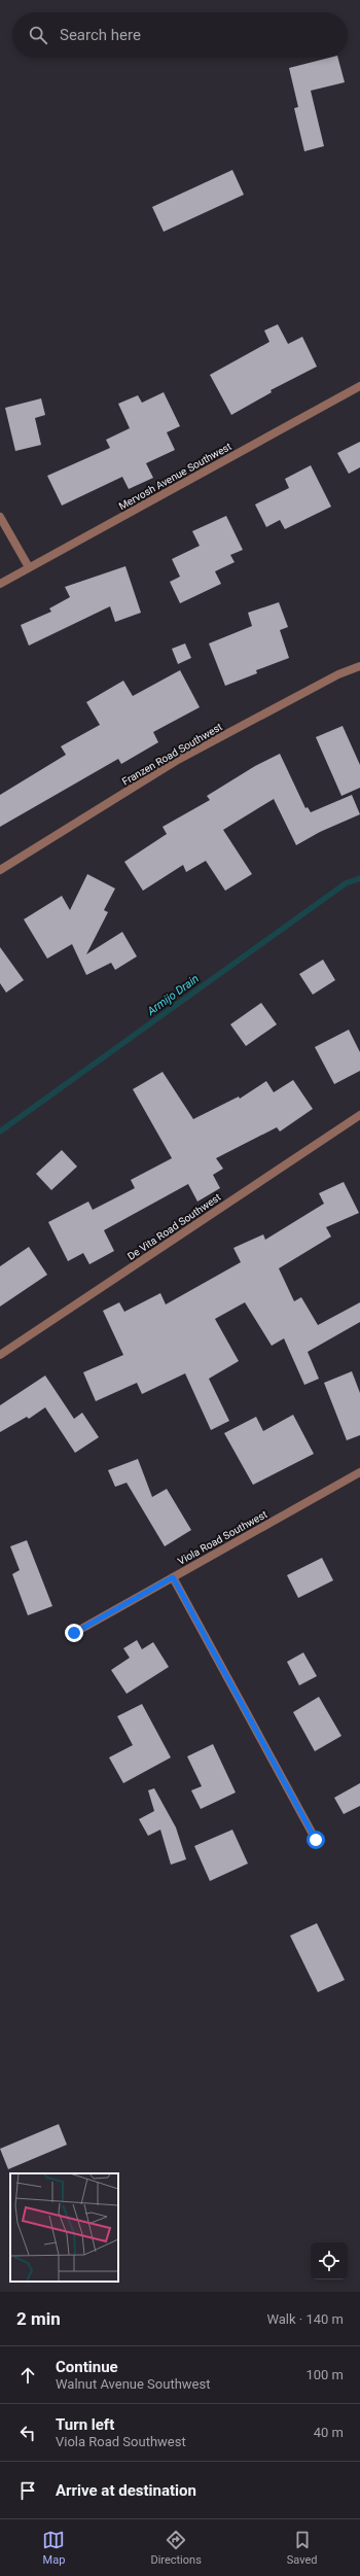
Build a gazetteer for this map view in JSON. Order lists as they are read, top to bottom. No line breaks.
{"streets":{"street":["Mervosh Avenue Southwest","Franzen Road Southwest","De Vita Road Southwest","Viola Road Southwest"]},"water":["Armijo Drain"],"page":{"search":"Search here","heading":["2 min","Walk · 140 m"],"list":[["Continue","Walnut Avenue Southwest","100 m"],["Turn left","Viola Road Southwest","40 m"],"Arrive at destination"],"nav":["Map","Directions","Saved"]}}
